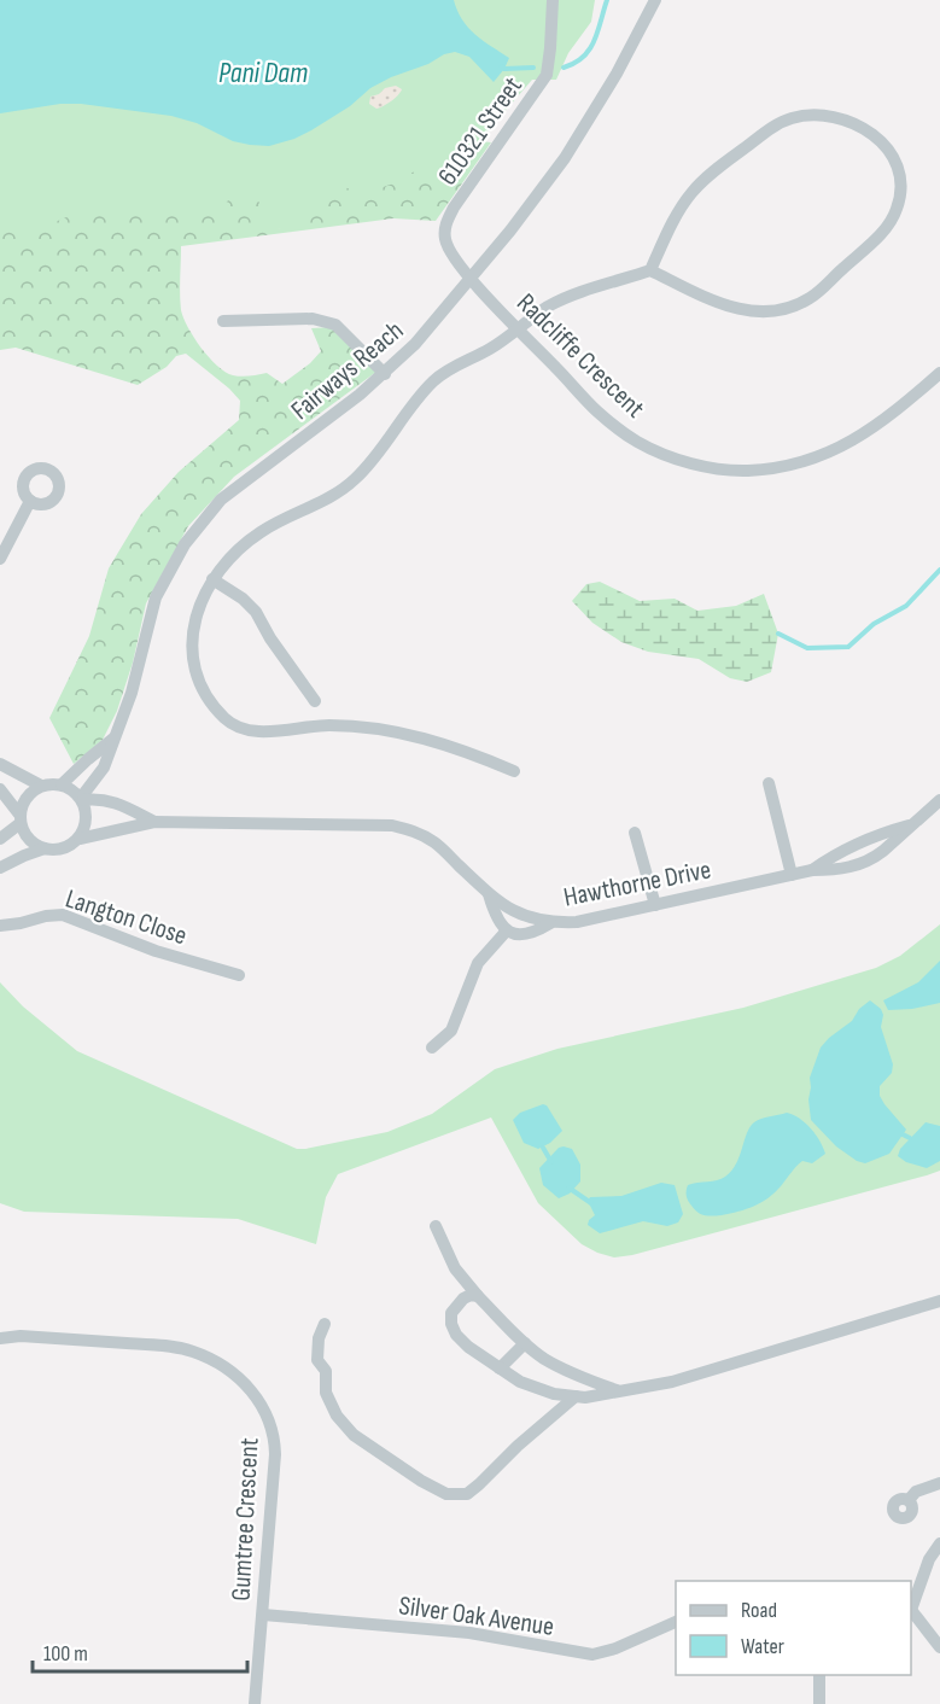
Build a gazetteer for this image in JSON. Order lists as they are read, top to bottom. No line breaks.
{"streets":{"street":["610321 Street","Radcliffe Crescent","Fairways Reach","Hawthorne Drive","Langton Close","Gumtree Crescent","Silver Oak Avenue"]},"crossings":[["610321 Street","Radcliffe Crescent"],["610321 Street","Fairways Reach"],["Radcliffe Crescent","Fairways Reach"],["Fairways Reach","Hawthorne Drive"],["Gumtree Crescent","Silver Oak Avenue"]],"water":["Pani Dam"],"legend":["Road","Water"],"scale_bar":"100 m"}
